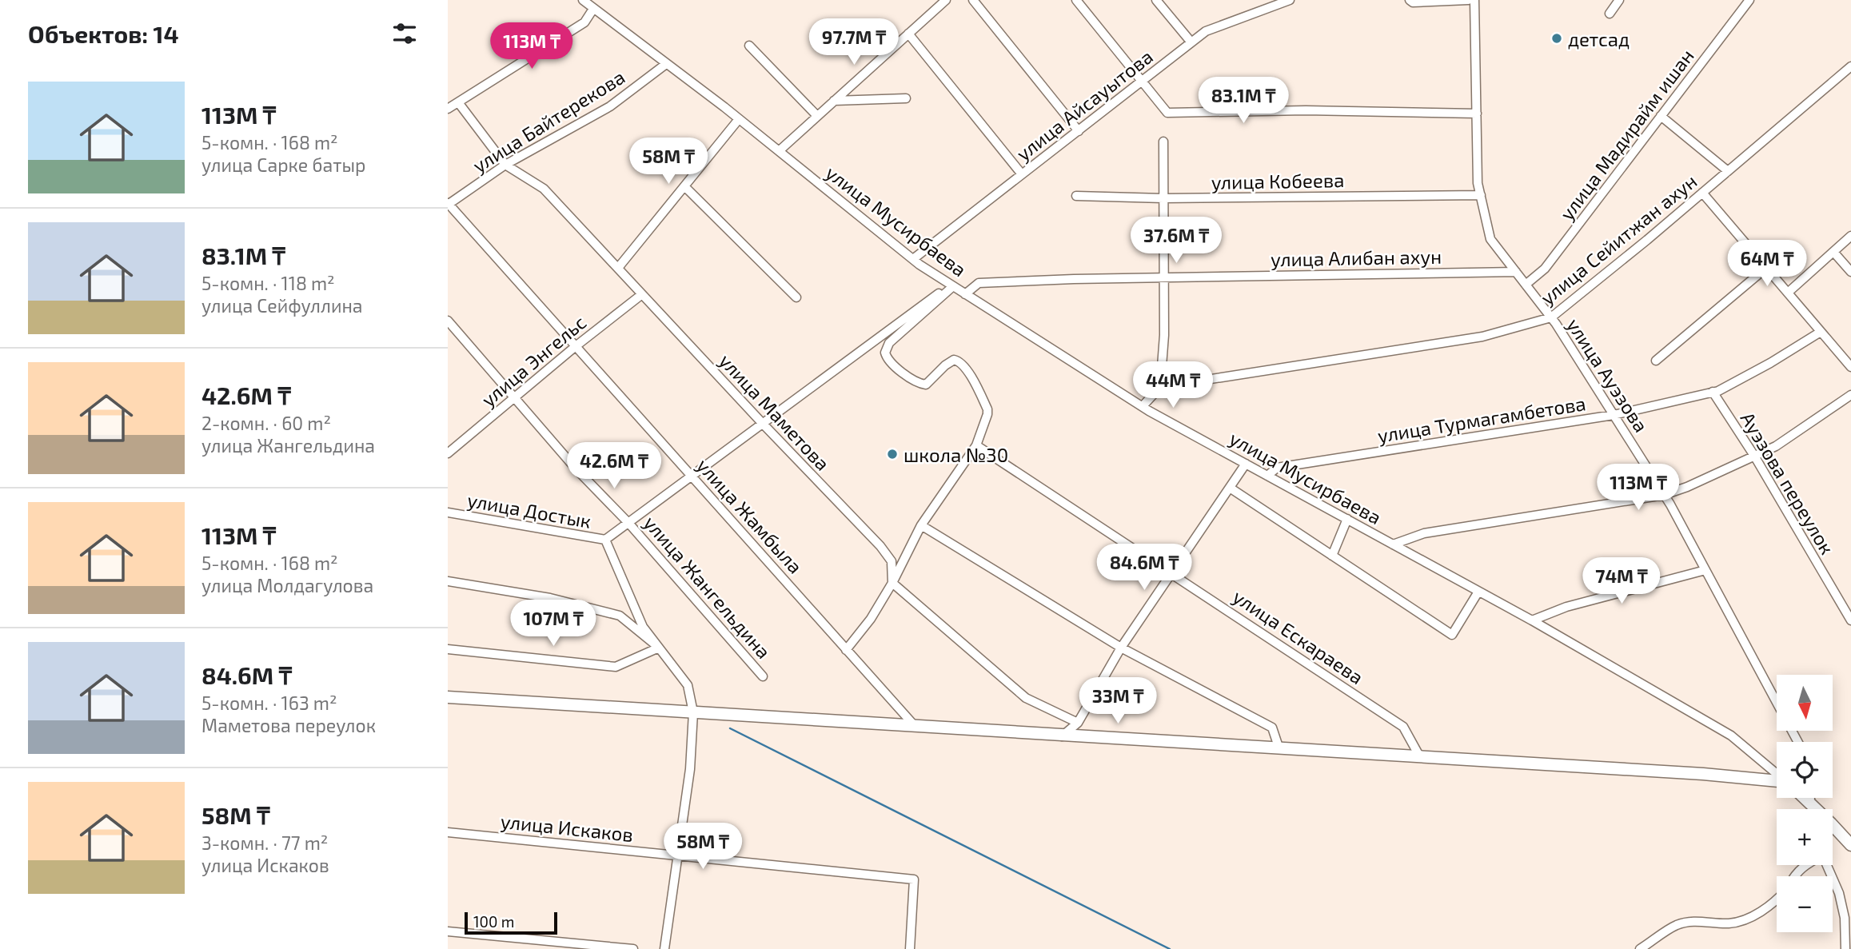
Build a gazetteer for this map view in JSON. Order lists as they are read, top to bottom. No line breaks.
{"streets":{"street":["улица Айсауытова","улица Байтерекова","улица Мадирайм ишан","улица Кобеева","улица Мусирбаева","улица Сейитжан ахун","улица Алибан ахун","улица Энгельс","улица Ауэзова","улица Маметова","улица Турмагамбетова","Ауэзова переулок","улица Достык","улица Жамбыла","улица Жангельдина","улица Ескараева","улица Искаков"]},"crossings":[["улица Айсауытова","улица Мусирбаева"],["улица Байтерекова","улица Мусирбаева"],["улица Байтерекова","улица Маметова"],["улица Байтерекова","улица Жамбыла"],["улица Мадирайм ишан","улица Ауэзова"],["улица Кобеева","улица Ауэзова"],["улица Мусирбаева","улица Алибан ахун"],["улица Мусирбаева","улица Турмагамбетова"],["улица Сейитжан ахун","улица Ауэзова"],["улица Алибан ахун","улица Ауэзова"],["улица Энгельс","улица Маметова"],["улица Энгельс","улица Жамбыла"],["улица Энгельс","улица Жангельдина"],["улица Ауэзова","улица Турмагамбетова"],["улица Турмагамбетова","Ауэзова переулок"]],"places":["детсад","школа №30"],"scale_bar":"100 m","north":"bottom","page":{"heading":"Объектов: 14","price":["97.7M ₸","113M ₸","83.1M ₸","58M ₸","37.6M ₸","64M ₸","44M ₸","42.6M ₸","113M ₸","84.6M ₸","74M ₸","107M ₸","33M ₸","58M ₸"],"list":[{"name":"113M ₸","note":"5-комн. · 168 m² · улица Сарке батыр"},{"name":"83.1M ₸","note":"5-комн. · 118 m² · улица Сейфуллина"},{"name":"42.6M ₸","note":"2-комн. · 60 m² · улица Жангельдина"},{"name":"113M ₸","note":"5-комн. · 168 m² · улица Молдагулова"},{"name":"84.6M ₸","note":"5-комн. · 163 m² · Маметова переулок"},{"name":"58M ₸","note":"3-комн. · 77 m² · улица Искаков"}],"map_buttons":["+","−"],"scale":"100 m"}}
